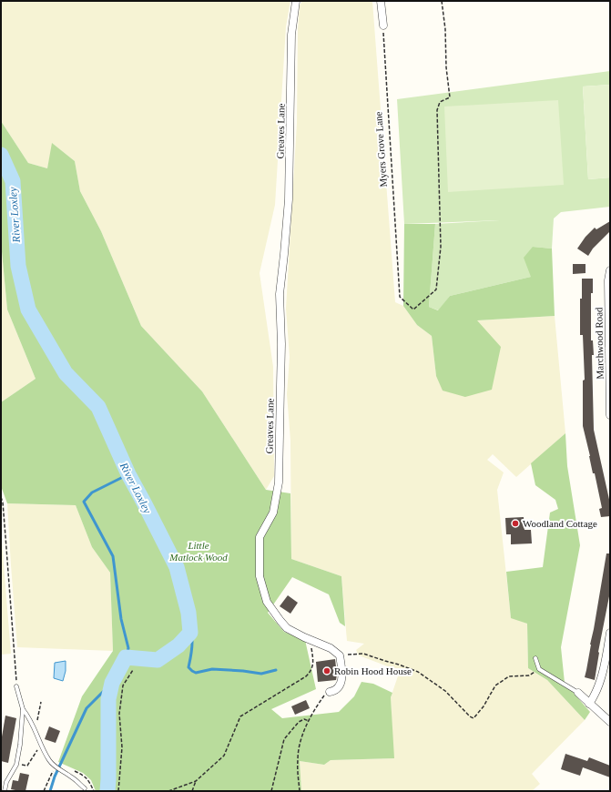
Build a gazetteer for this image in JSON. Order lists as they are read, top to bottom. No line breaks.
{"streets":{"street":["Greaves Lane","Marchwood Road"],"path":["Myers Grove Lane"]},"water":["River Loxley"],"parks":["Little Matlock Wood"],"places":["Woodland Cottage","Robin Hood House"]}
